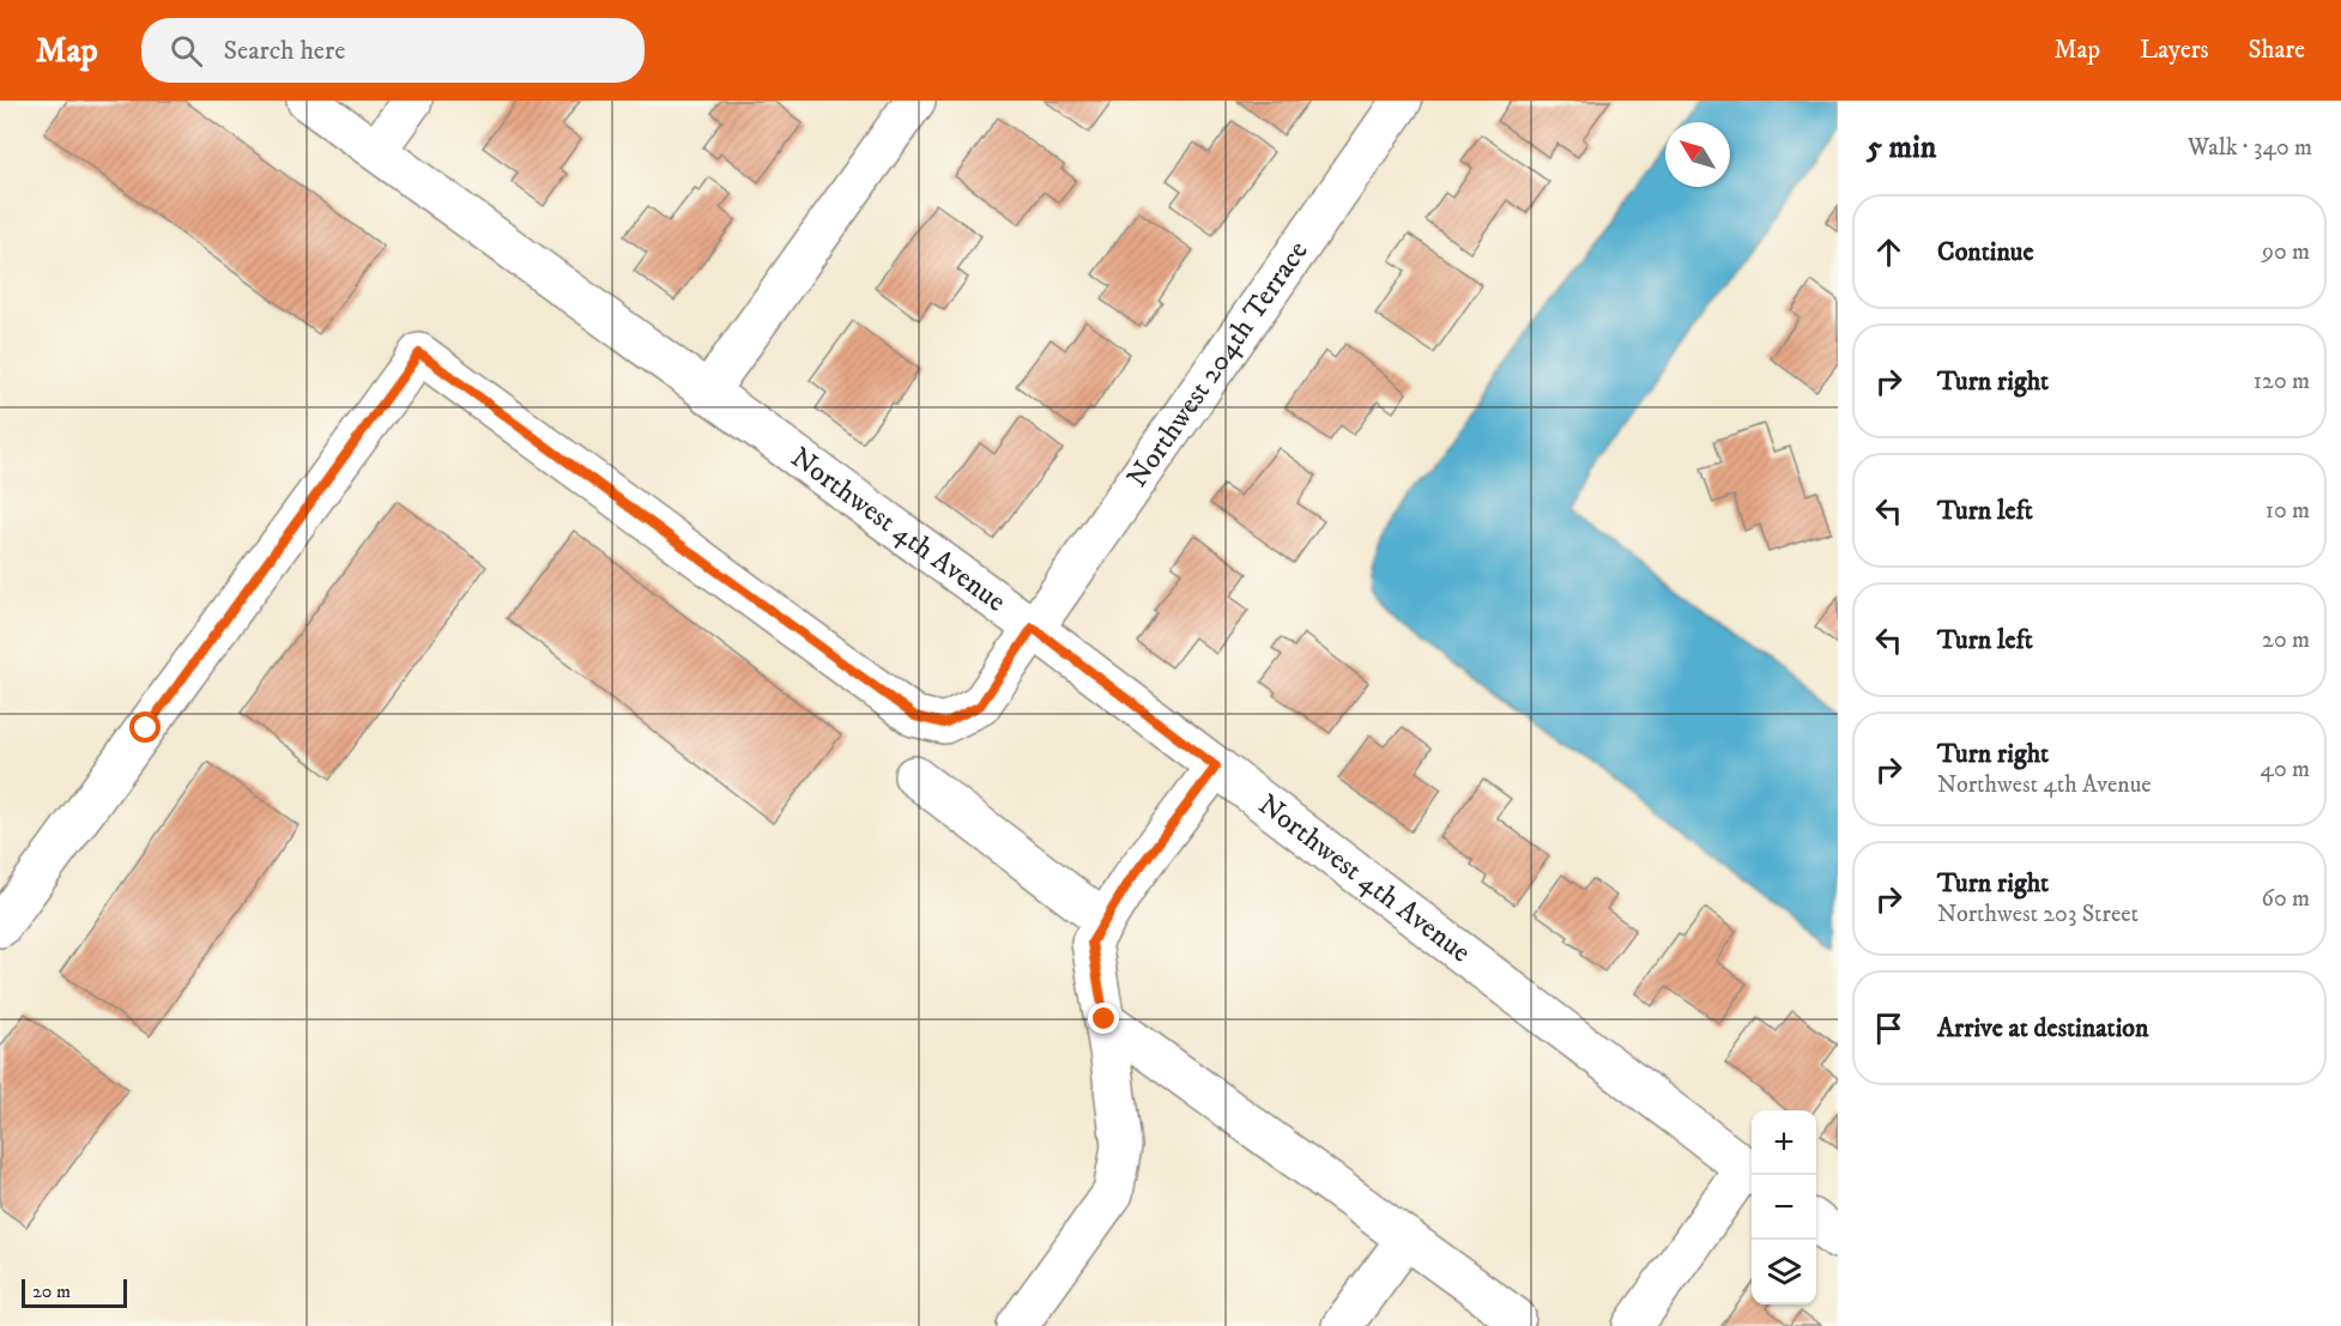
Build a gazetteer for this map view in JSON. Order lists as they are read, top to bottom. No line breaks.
{"streets":{"street":["Northwest 204th Terrace","Northwest 4th Avenue"]},"crossings":[["Northwest 204th Terrace","Northwest 4th Avenue"]],"scale_bar":"20 m","north":"top left","page":{"header":"Map","search":"Search here","nav":["Map","Layers","Share"],"heading":["5 min","Walk · 340 m"],"list":[["Continue","90 m"],["Turn right","120 m"],["Turn left","10 m"],["Turn left","20 m"],["Turn right","Northwest 4th Avenue","40 m"],["Turn right","Northwest 203 Street","60 m"],"Arrive at destination"],"map_buttons":["+","−"],"scale":"20 m"}}
